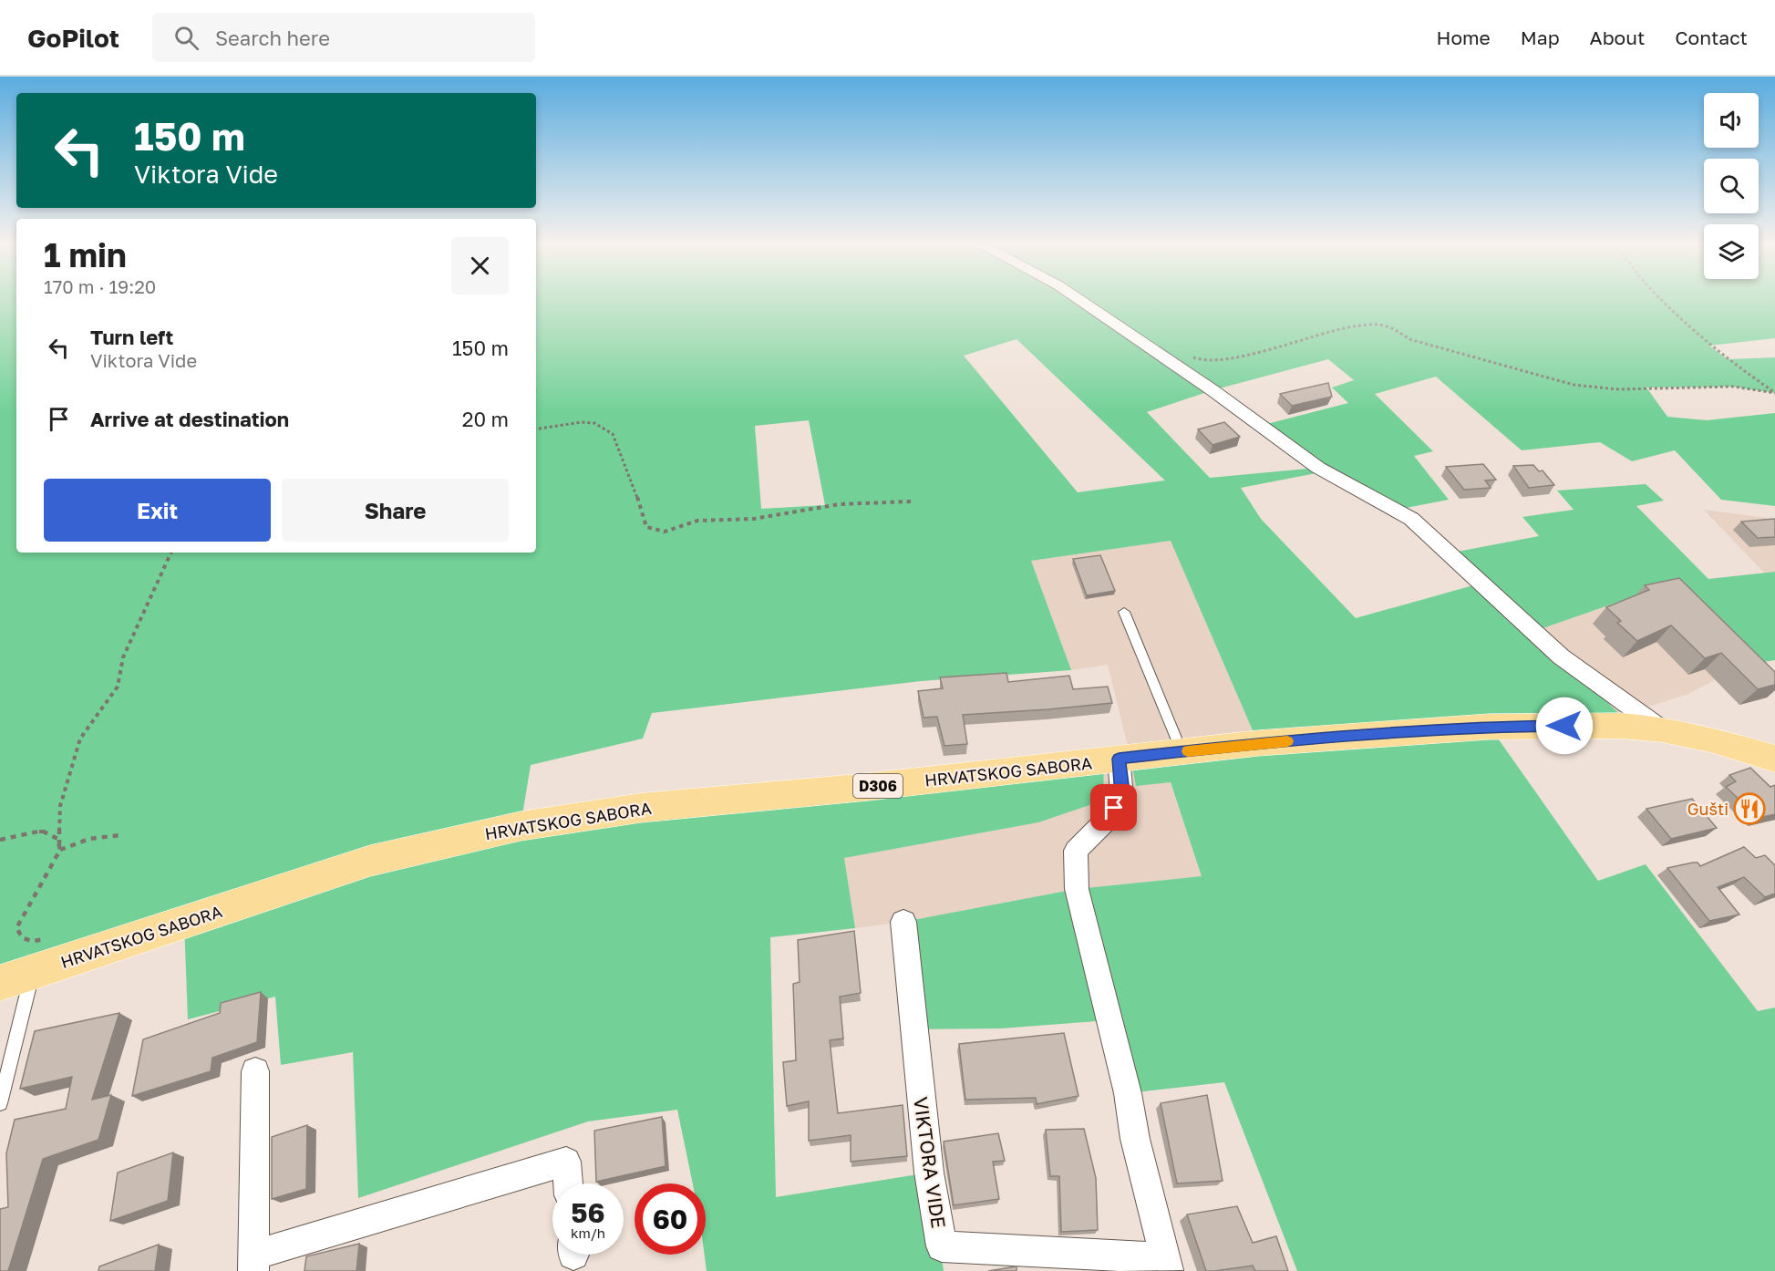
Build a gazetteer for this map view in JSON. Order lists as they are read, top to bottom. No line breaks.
{"streets":{"main road":["HRVATSKOG SABORA","D306"],"street":["VIKTORA VIDE"]},"crossings":[["HRVATSKOG SABORA","VIKTORA VIDE"]],"places":{"restaurant":["Gušti"]},"page":{"header":"GoPilot","search":"Search here","nav":["Home","Map","About","Contact"],"turn":["150 m","Viktora Vide"],"heading":["1 min","170 m · 19:20"],"list":[{"name":"Turn left","note":"Viktora Vide","value":"150 m"},{"name":"Arrive at destination","value":"20 m"}],"buttons":["Exit","Share"],"speed":"56 km/h","limit":"60"}}
